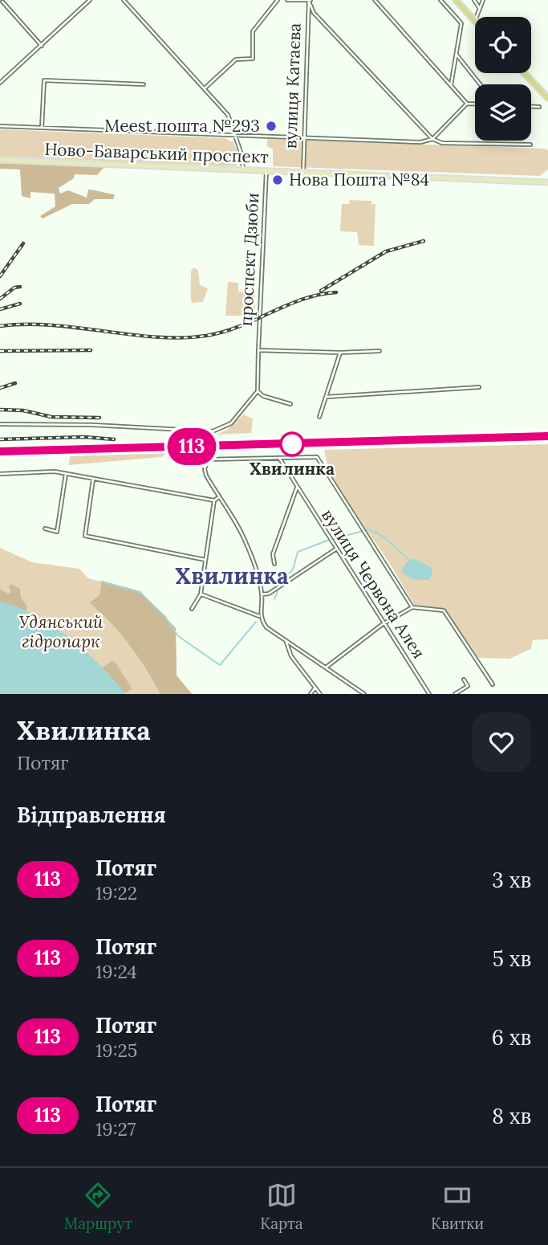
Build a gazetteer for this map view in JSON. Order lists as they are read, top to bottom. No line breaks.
{"streets":{"main road":["Ново-Баварський проспект"],"street":["вулиця Катаєва","проспект Дзюби","вулиця Червона Алея"]},"crossings":[["вулиця Катаєва","Ново-Баварський проспект"],["Ново-Баварський проспект","проспект Дзюби"]],"districts":["Хвилинка"],"parks":["Удянський гідропарк"],"places":["Meest пошта №293","Нова Пошта №84","Хвилинка"],"page":{"on_map":"113","heading":[["Хвилинка","Потяг"],"Відправлення"],"list":[{"mark":"113","name":"Потяг","note":"19:22","value":"3 хв"},{"mark":"113","name":"Потяг","note":"19:24","value":"5 хв"},{"mark":"113","name":"Потяг","note":"19:25","value":"6 хв"},{"mark":"113","name":"Потяг","note":"19:27","value":"8 хв"}],"tabs":["Маршрут","Карта","Квитки"]}}
